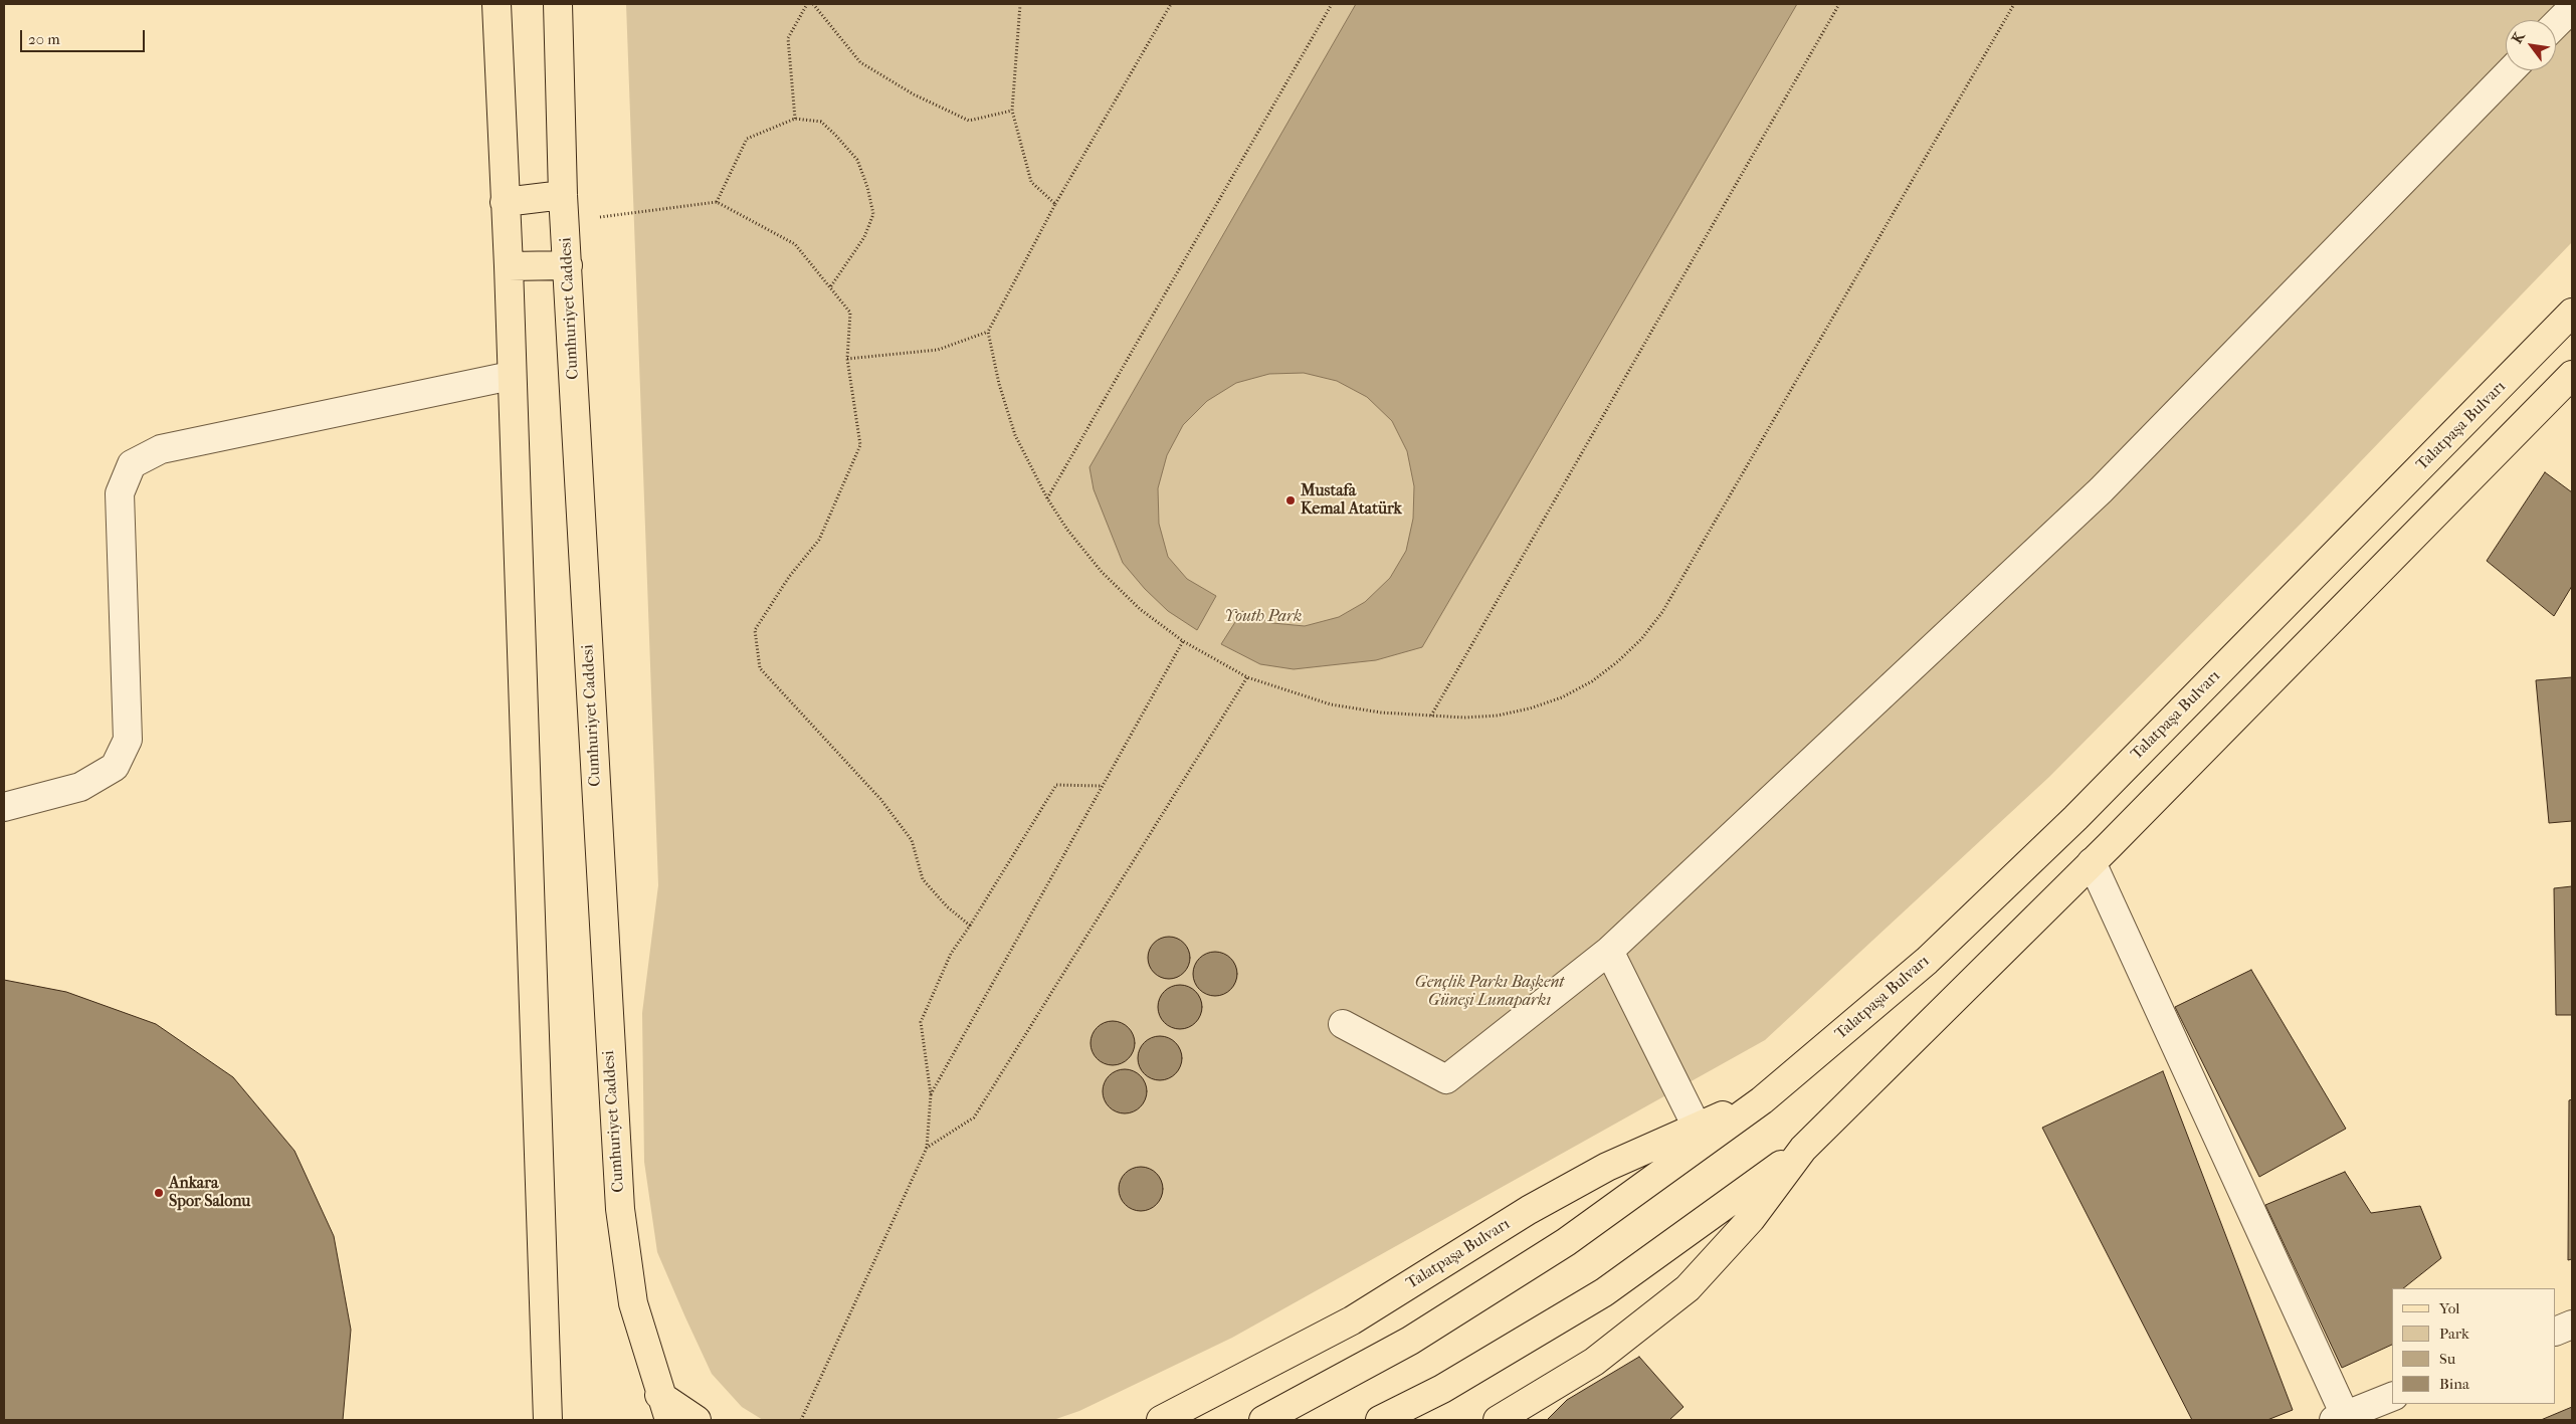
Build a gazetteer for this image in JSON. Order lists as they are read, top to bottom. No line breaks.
{"streets":{"main road":["Cumhuriyet Caddesi","Talatpaşa Bulvarı"]},"parks":["Youth Park","Gençlik Parkı Başkent Güneşi Lunaparkı"],"places":["Mustafa Kemal Atatürk","Ankara Spor Salonu"],"legend":["Yol","Park","Su","Bina"],"scale_bar":"20 m","north":"top left"}
